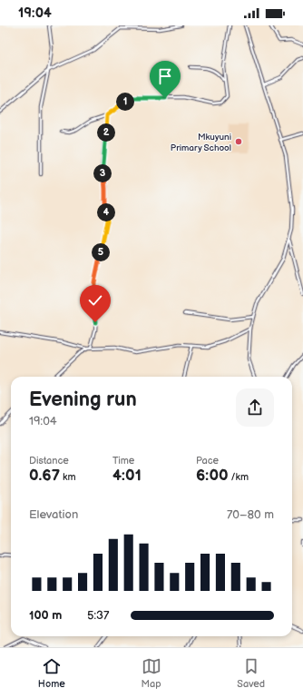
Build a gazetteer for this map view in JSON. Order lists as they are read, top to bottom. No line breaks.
{"places":["Mkuyuni Primary School"],"page":{"status":"19:04","pins":["1","2","3","4","5"],"heading":["Evening run","19:04"],"stats":[["Distance","0.67 km"],["Time","4:01"],["Pace","6:00 /km"]],"chart":["Elevation","70–80 m"],"list":[{"name":"100 m","note":"5:37"}],"tabs":["Home","Map","Saved"]}}
